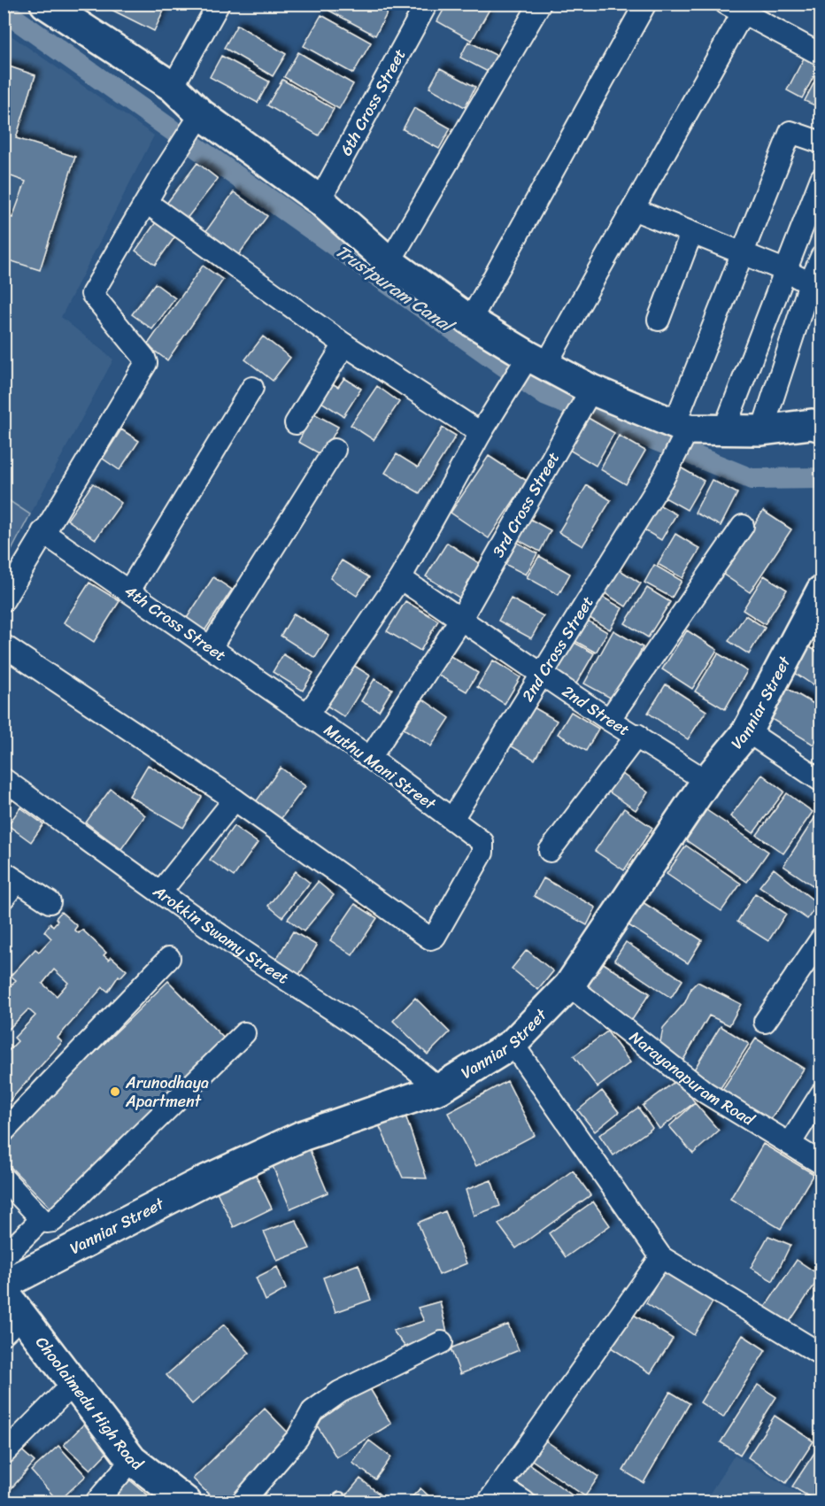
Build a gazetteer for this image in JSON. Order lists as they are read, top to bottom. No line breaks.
{"streets":{"street":["6th Cross Street","3rd Cross Street","4th Cross Street","2nd Cross Street","Vanniar Street","2nd Street","Muthu Mani Street","Arokkin Swamy Street","Narayanapuram Road","Choolaimedu High Road"]},"crossings":[["3rd Cross Street","2nd Street"],["3rd Cross Street","Muthu Mani Street"],["4th Cross Street","Muthu Mani Street"],["2nd Cross Street","2nd Street"],["2nd Cross Street","Muthu Mani Street"],["Vanniar Street","2nd Street"],["Vanniar Street","Arokkin Swamy Street"],["Vanniar Street","Narayanapuram Road"]],"water":["Trustpuram Canal"],"places":["Arunodhaya Apartment"]}
